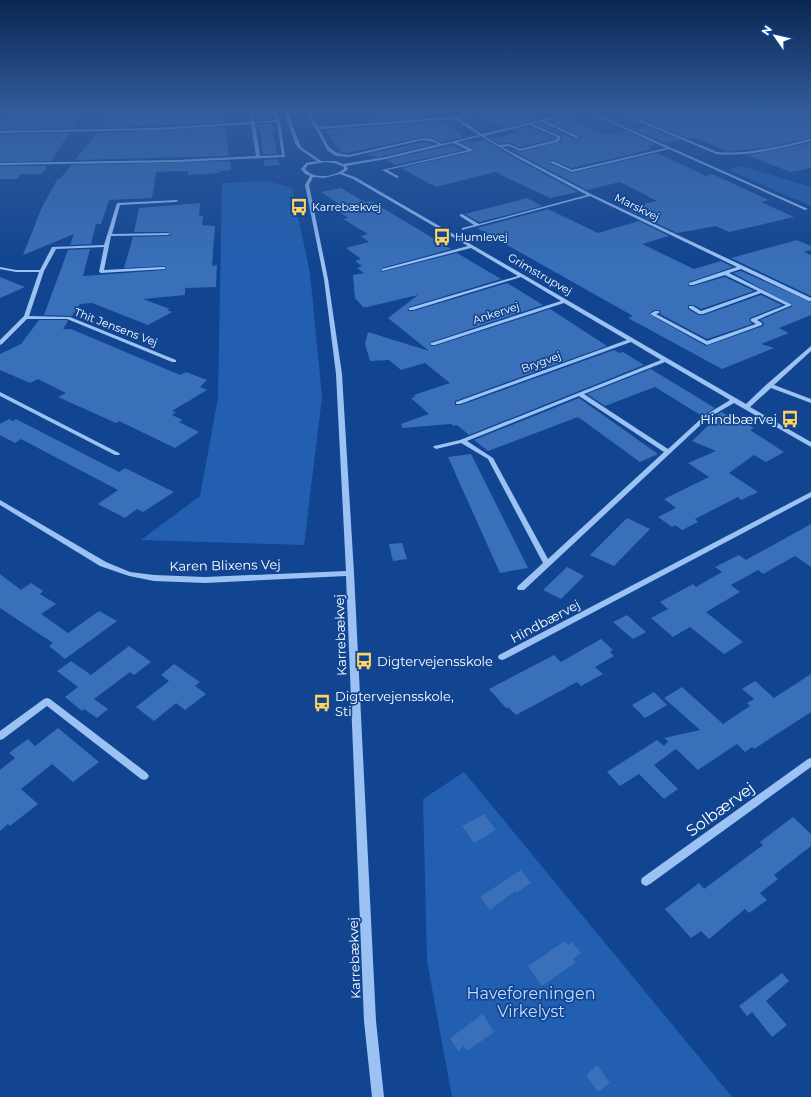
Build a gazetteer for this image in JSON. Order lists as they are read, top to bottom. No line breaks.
{"streets":{"street":["Marskvej","Grimstrupvej","Ankervej","Thit Jensens Vej","Brygvej","Karen Blixens Vej","Hindbærvej","Karrebækvej","Solbærvej"]},"crossings":[["Grimstrupvej","Ankervej"],["Grimstrupvej","Brygvej"],["Karen Blixens Vej","Karrebækvej"]],"parks":["Haveforeningen Virkelyst"],"places":{"bus stop":["Karrebækvej","Humlevej","Hindbærvej","Digtervejensskole","Digtervejensskole, Sti"]},"north":"top left"}
